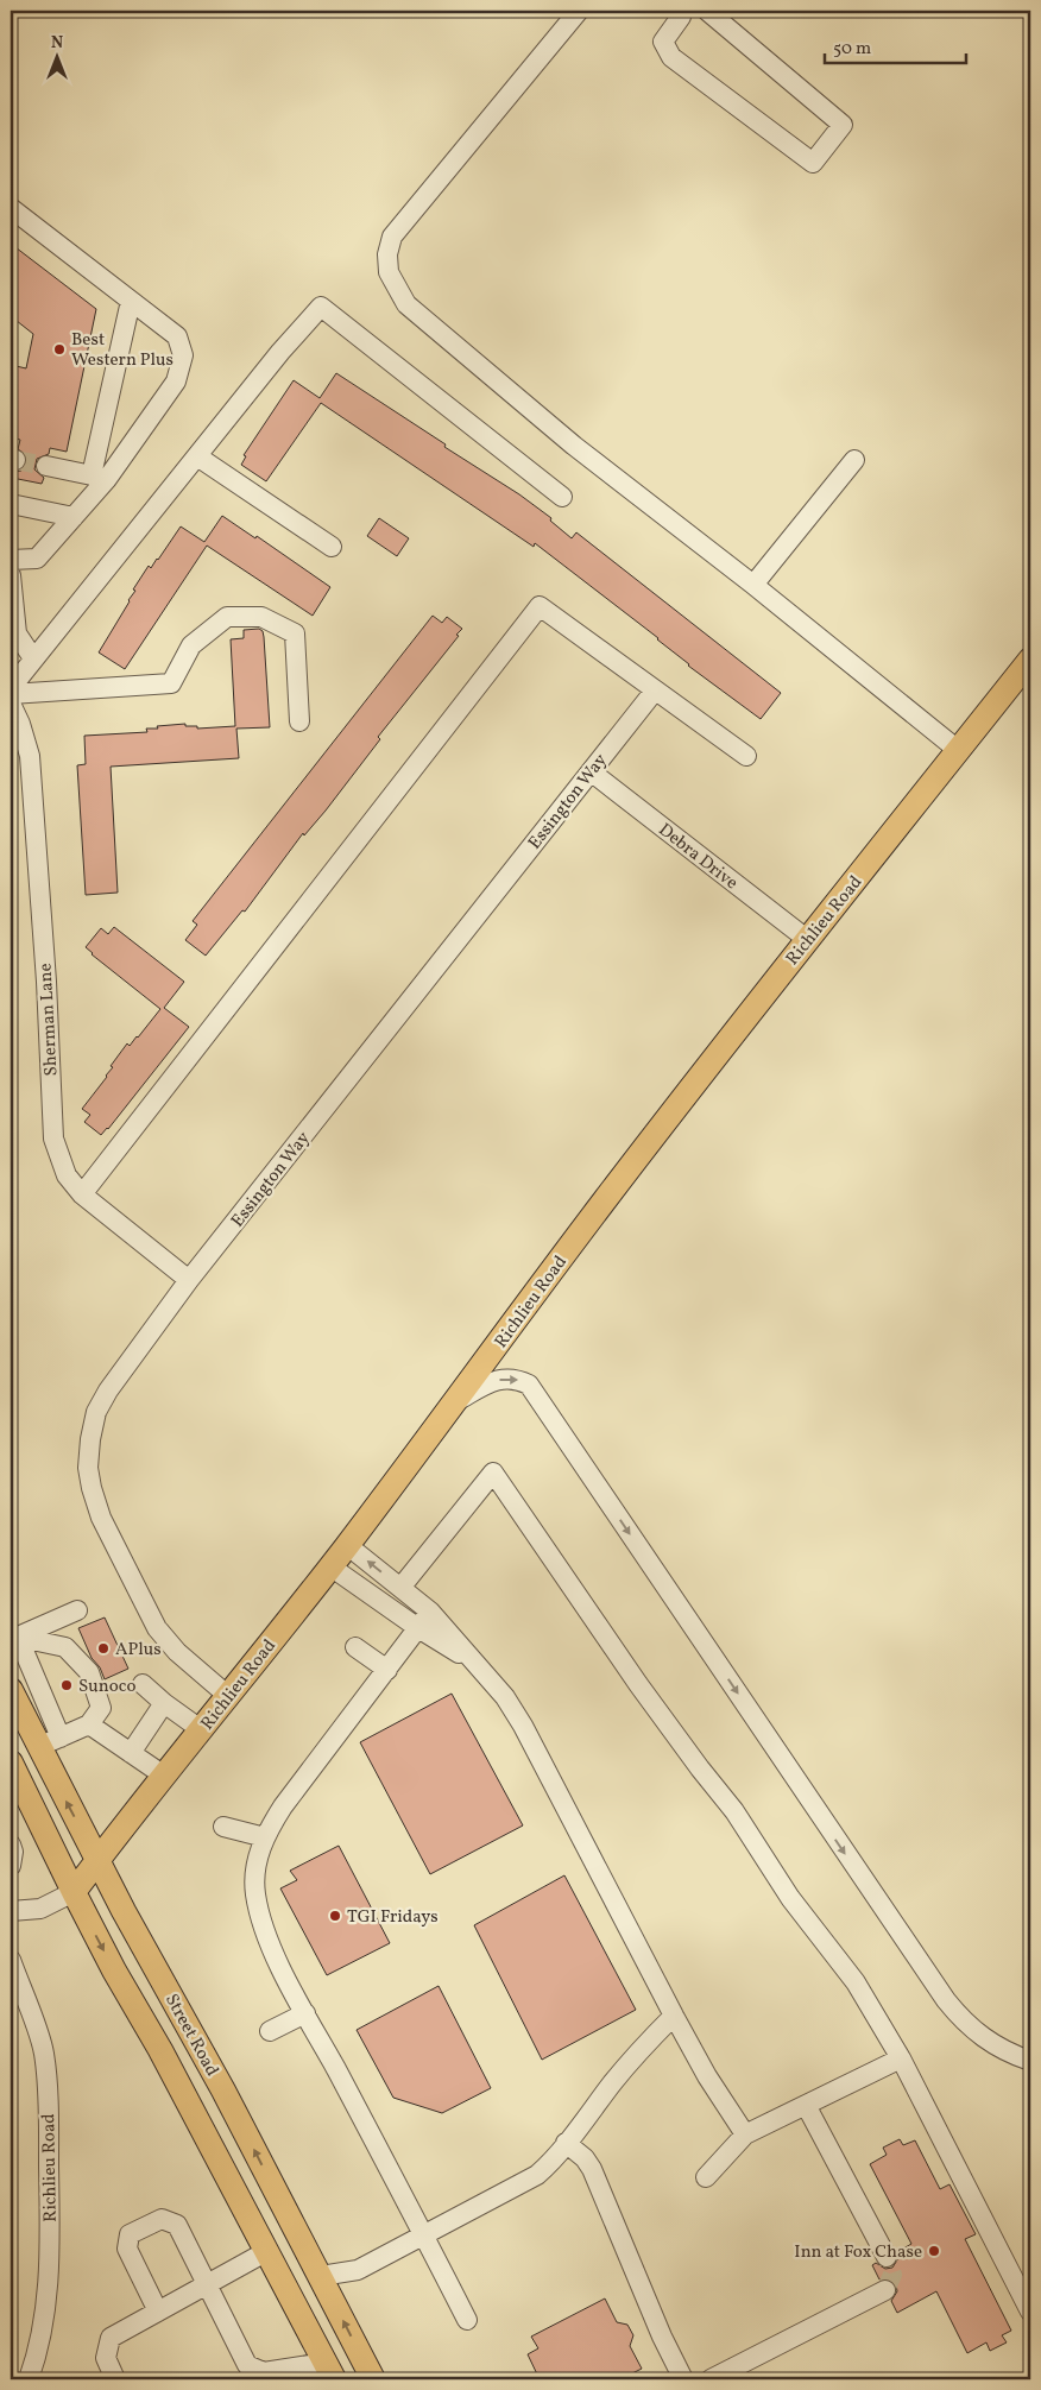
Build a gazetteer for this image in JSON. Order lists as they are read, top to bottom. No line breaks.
{"streets":{"main road":["Richlieu Road","Street Road"],"street":["Essington Way","Debra Drive","Sherman Lane"]},"crossings":[["Essington Way","Debra Drive"],["Essington Way","Richlieu Road"],["Essington Way","Sherman Lane"],["Debra Drive","Richlieu Road"],["Richlieu Road","Street Road"]],"places":["Best Western Plus","APlus","Sunoco","TGI Fridays","Inn at Fox Chase"],"scale_bar":"50 m","north":"top"}
